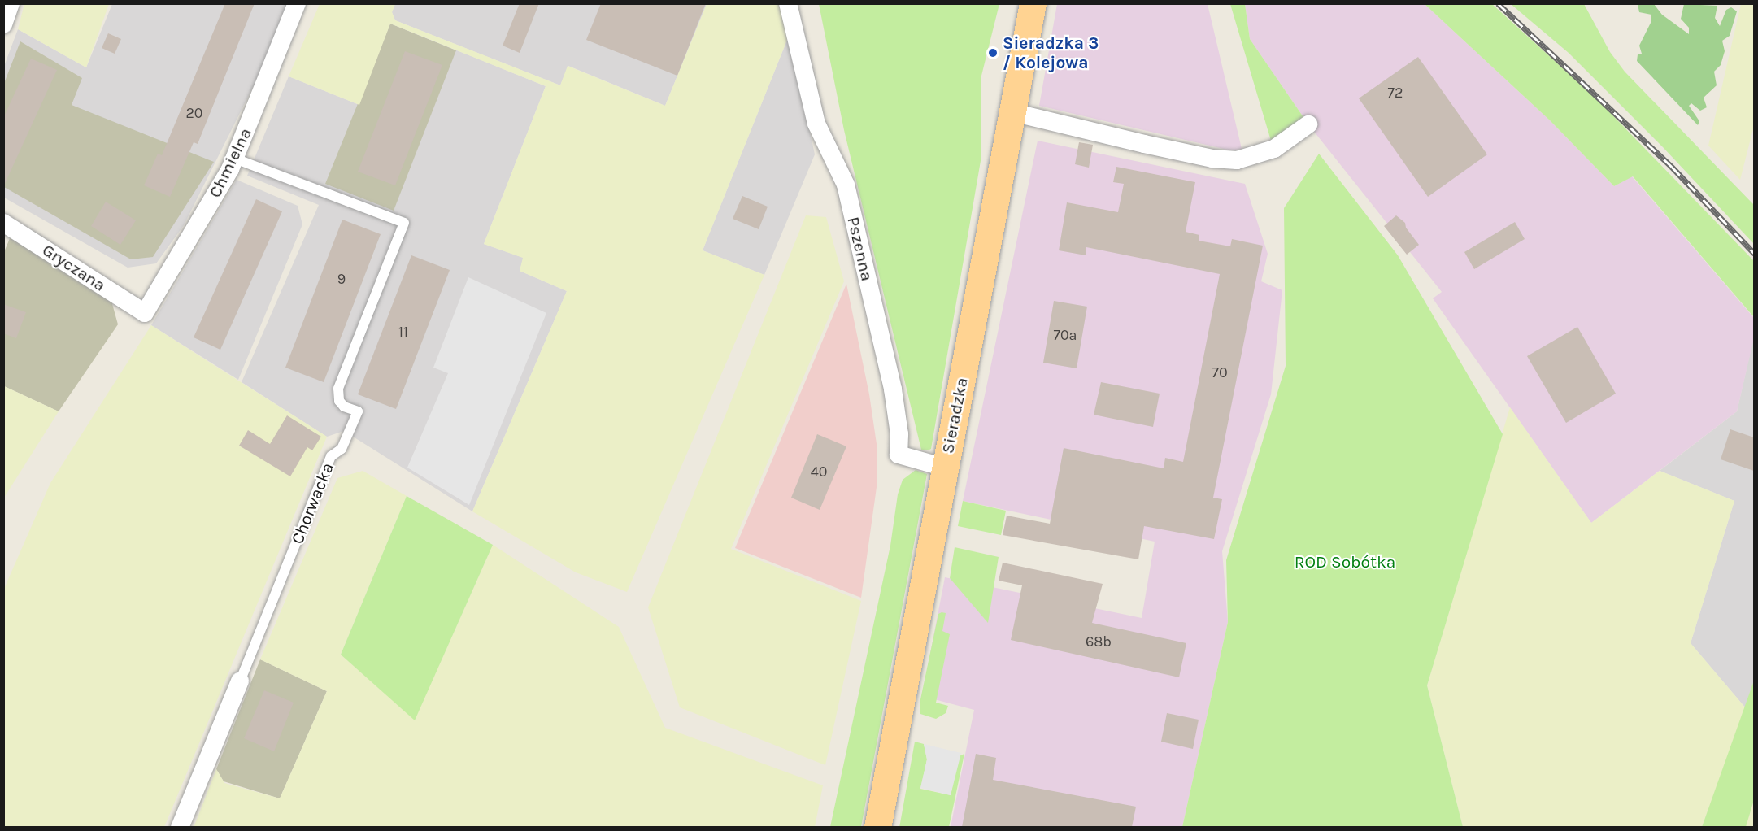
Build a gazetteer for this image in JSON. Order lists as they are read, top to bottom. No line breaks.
{"streets":{"main road":["Sieradzka"],"street":["Chmielna","Pszenna","Gryczana","Chorwacka"]},"crossings":[["Chmielna","Gryczana"],["Chmielna","Chorwacka"],["Pszenna","Sieradzka"]],"parks":["ROD Sobótka"],"places":["Sieradzka 3 / Kolejowa"],"house_numbers":["72","20","9","11","70a","70","40","68b"]}
